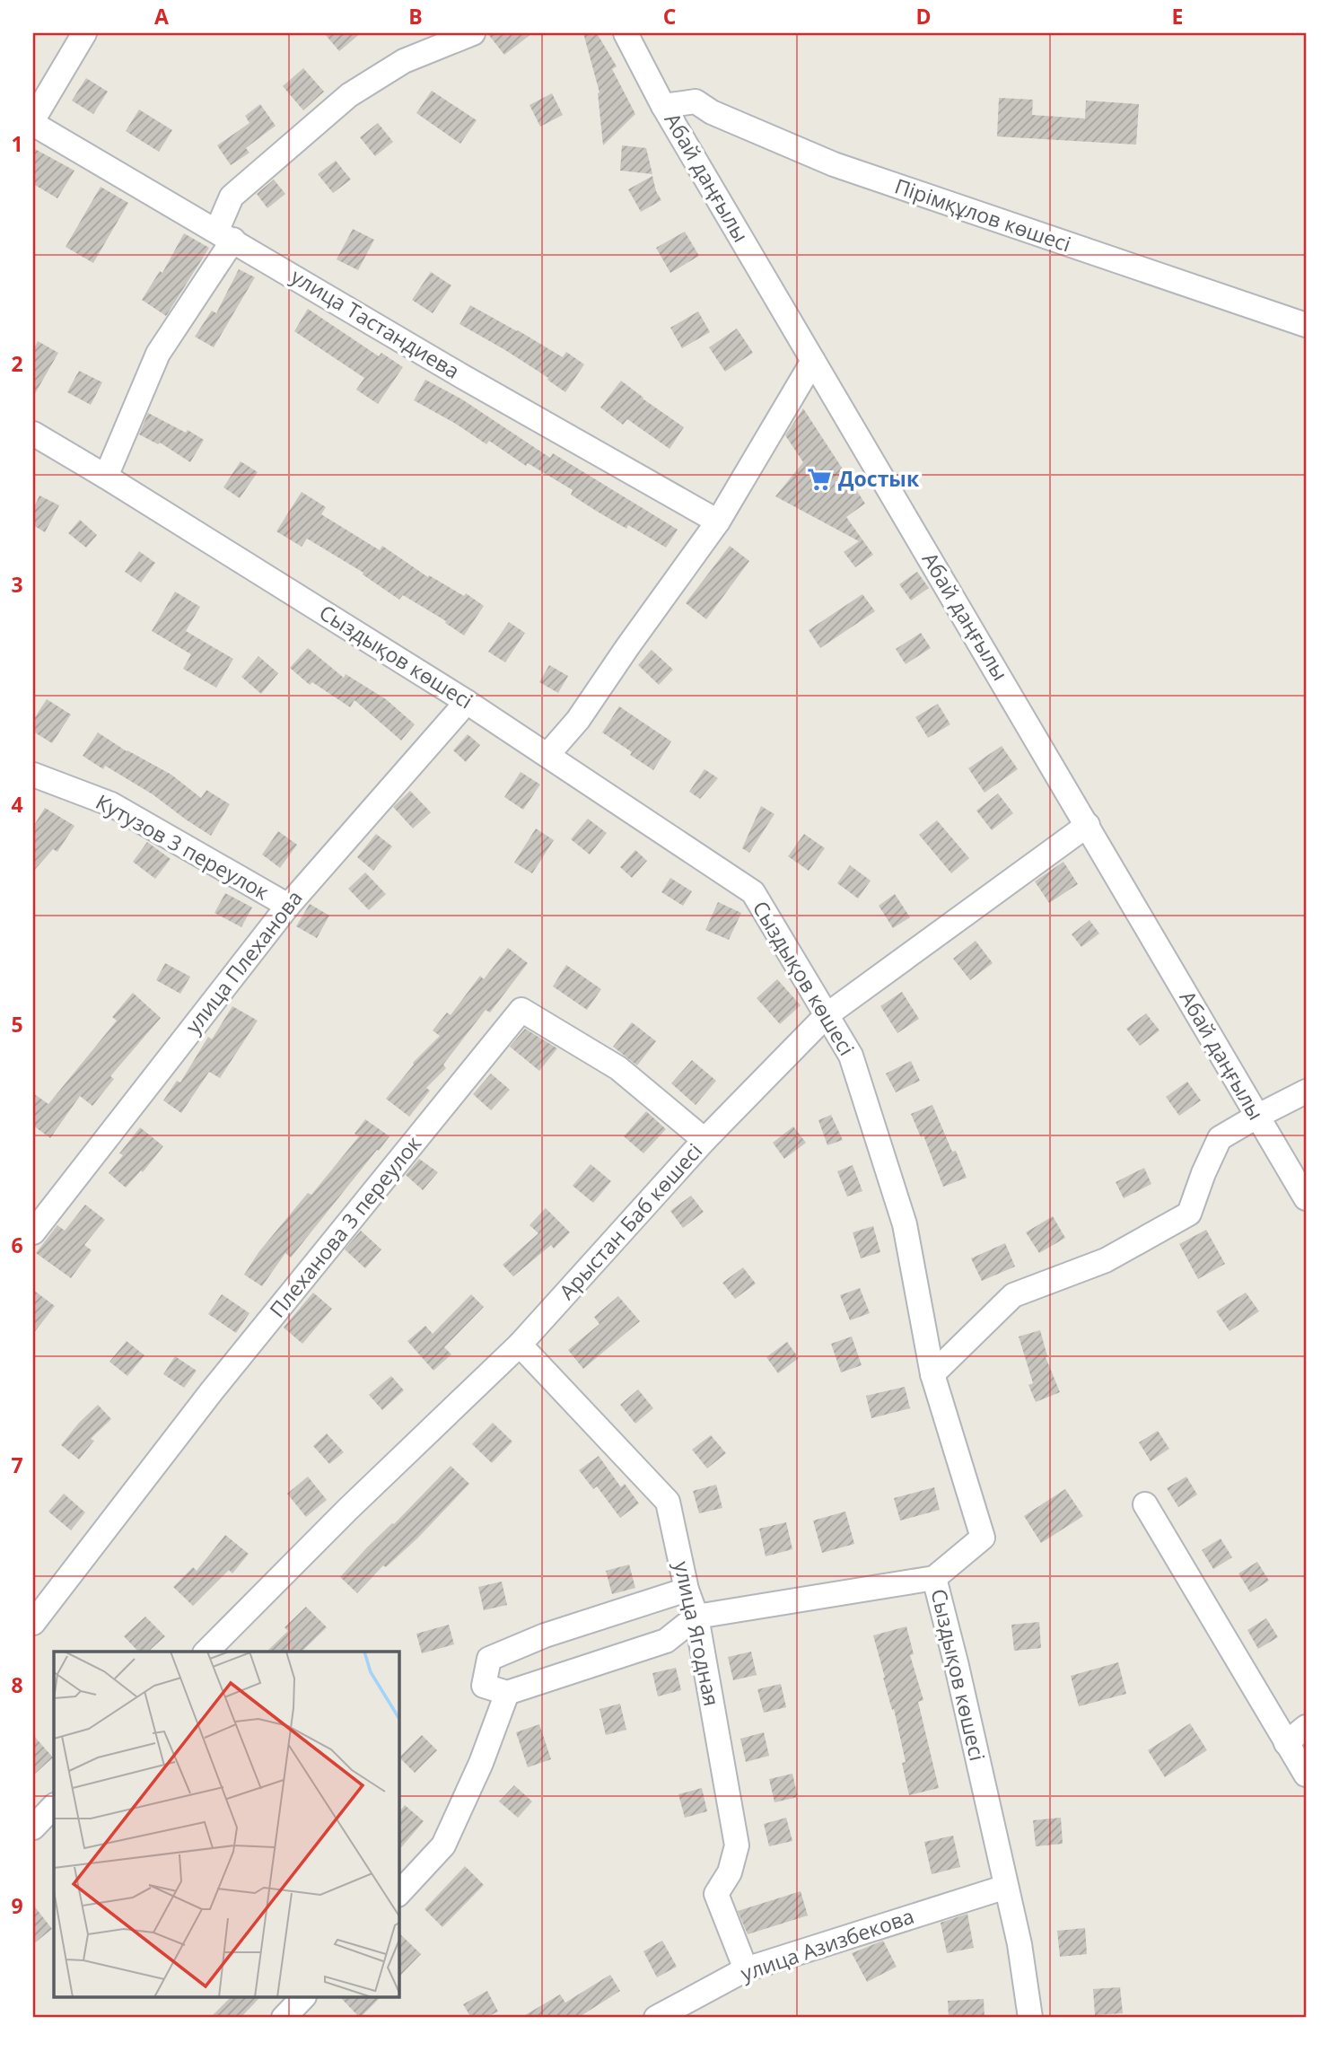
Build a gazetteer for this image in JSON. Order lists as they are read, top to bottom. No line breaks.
{"streets":{"street":["Абай даңғылы","Пірімқұлов көшесі","улица Тастандиева","Сыздықов көшесі","Кутузов 3 переулок","улица Плеханова","Арыстан Баб көшесі","Плеханова 3 переулок","улица Ягодная","улица Азизбекова"]},"crossings":[["Абай даңғылы","Пірімқұлов көшесі"],["Абай даңғылы","Арыстан Баб көшесі"],["Сыздықов көшесі","улица Плеханова"],["Сыздықов көшесі","Арыстан Баб көшесі"],["Сыздықов көшесі","улица Азизбекова"],["Кутузов 3 переулок","улица Плеханова"],["Арыстан Баб көшесі","Плеханова 3 переулок"],["Арыстан Баб көшесі","улица Ягодная"],["улица Ягодная","улица Азизбекова"]],"places":{"supermarket":["Достык"]},"grid":{"columns":["A","B","C","D","E"],"rows":["1","2","3","4","5","6","7","8","9"]}}
